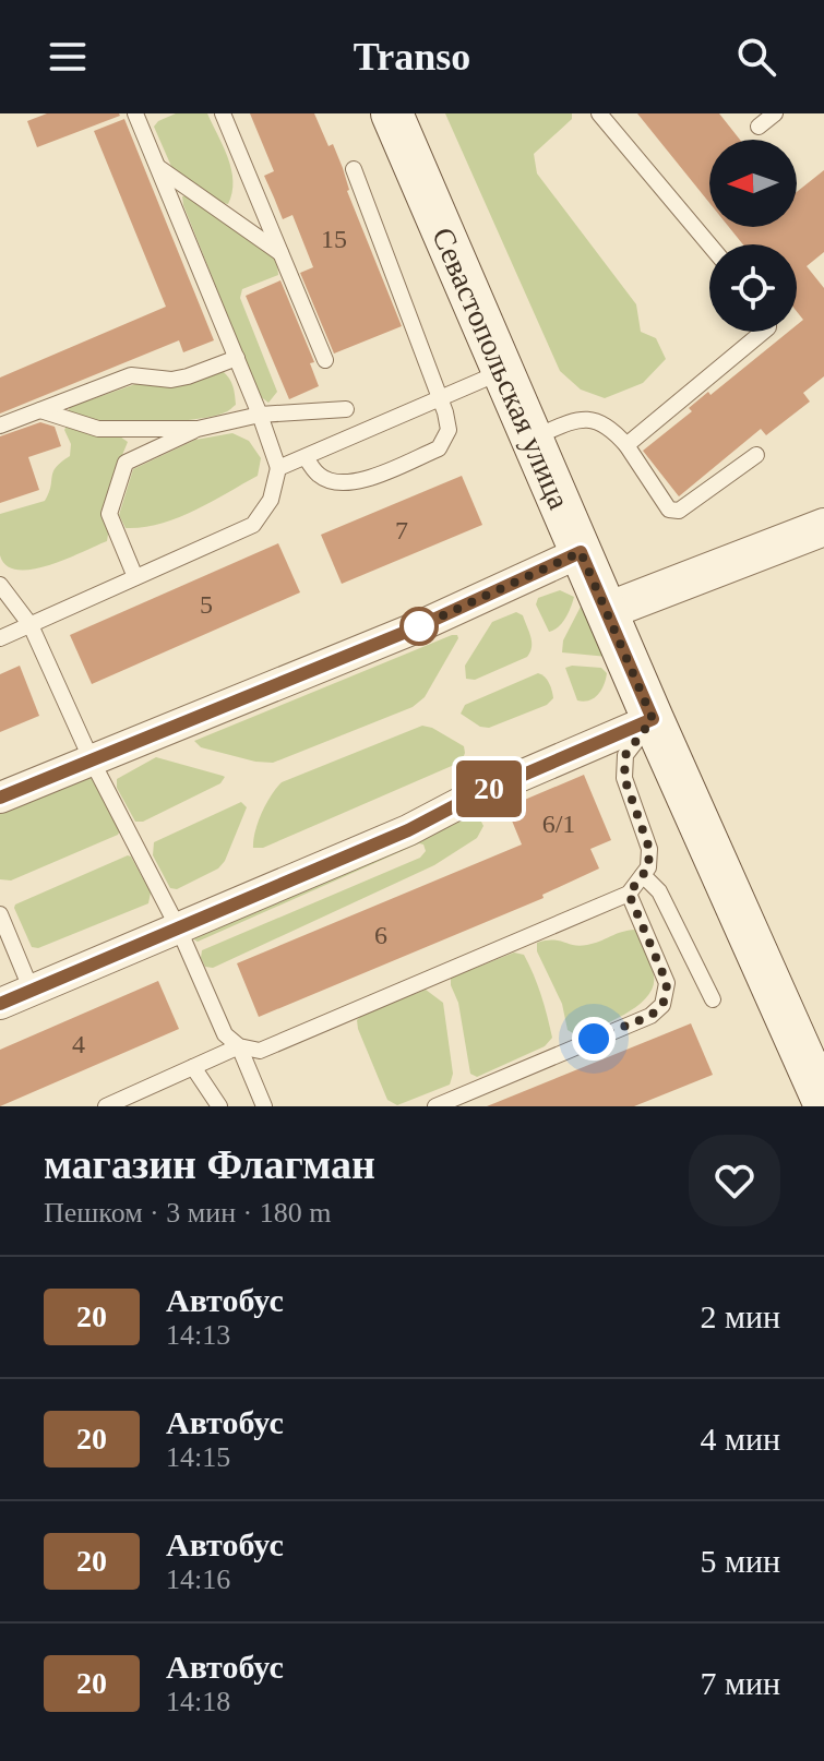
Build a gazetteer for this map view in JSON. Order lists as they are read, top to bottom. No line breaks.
{"streets":{"main road":["Севастопольская улица"]},"lines":["bus line 20"],"house_numbers":["15","7","5","6/1","6","4"],"north":"left","page":{"header":"Transo","on_map":"20","heading":["магазин Флагман","Пешком · 3 мин · 180 m"],"list":[{"mark":"20","name":"Автобус","note":"14:13","value":"2 мин"},{"mark":"20","name":"Автобус","note":"14:15","value":"4 мин"},{"mark":"20","name":"Автобус","note":"14:16","value":"5 мин"},{"mark":"20","name":"Автобус","note":"14:18","value":"7 мин"}]}}
